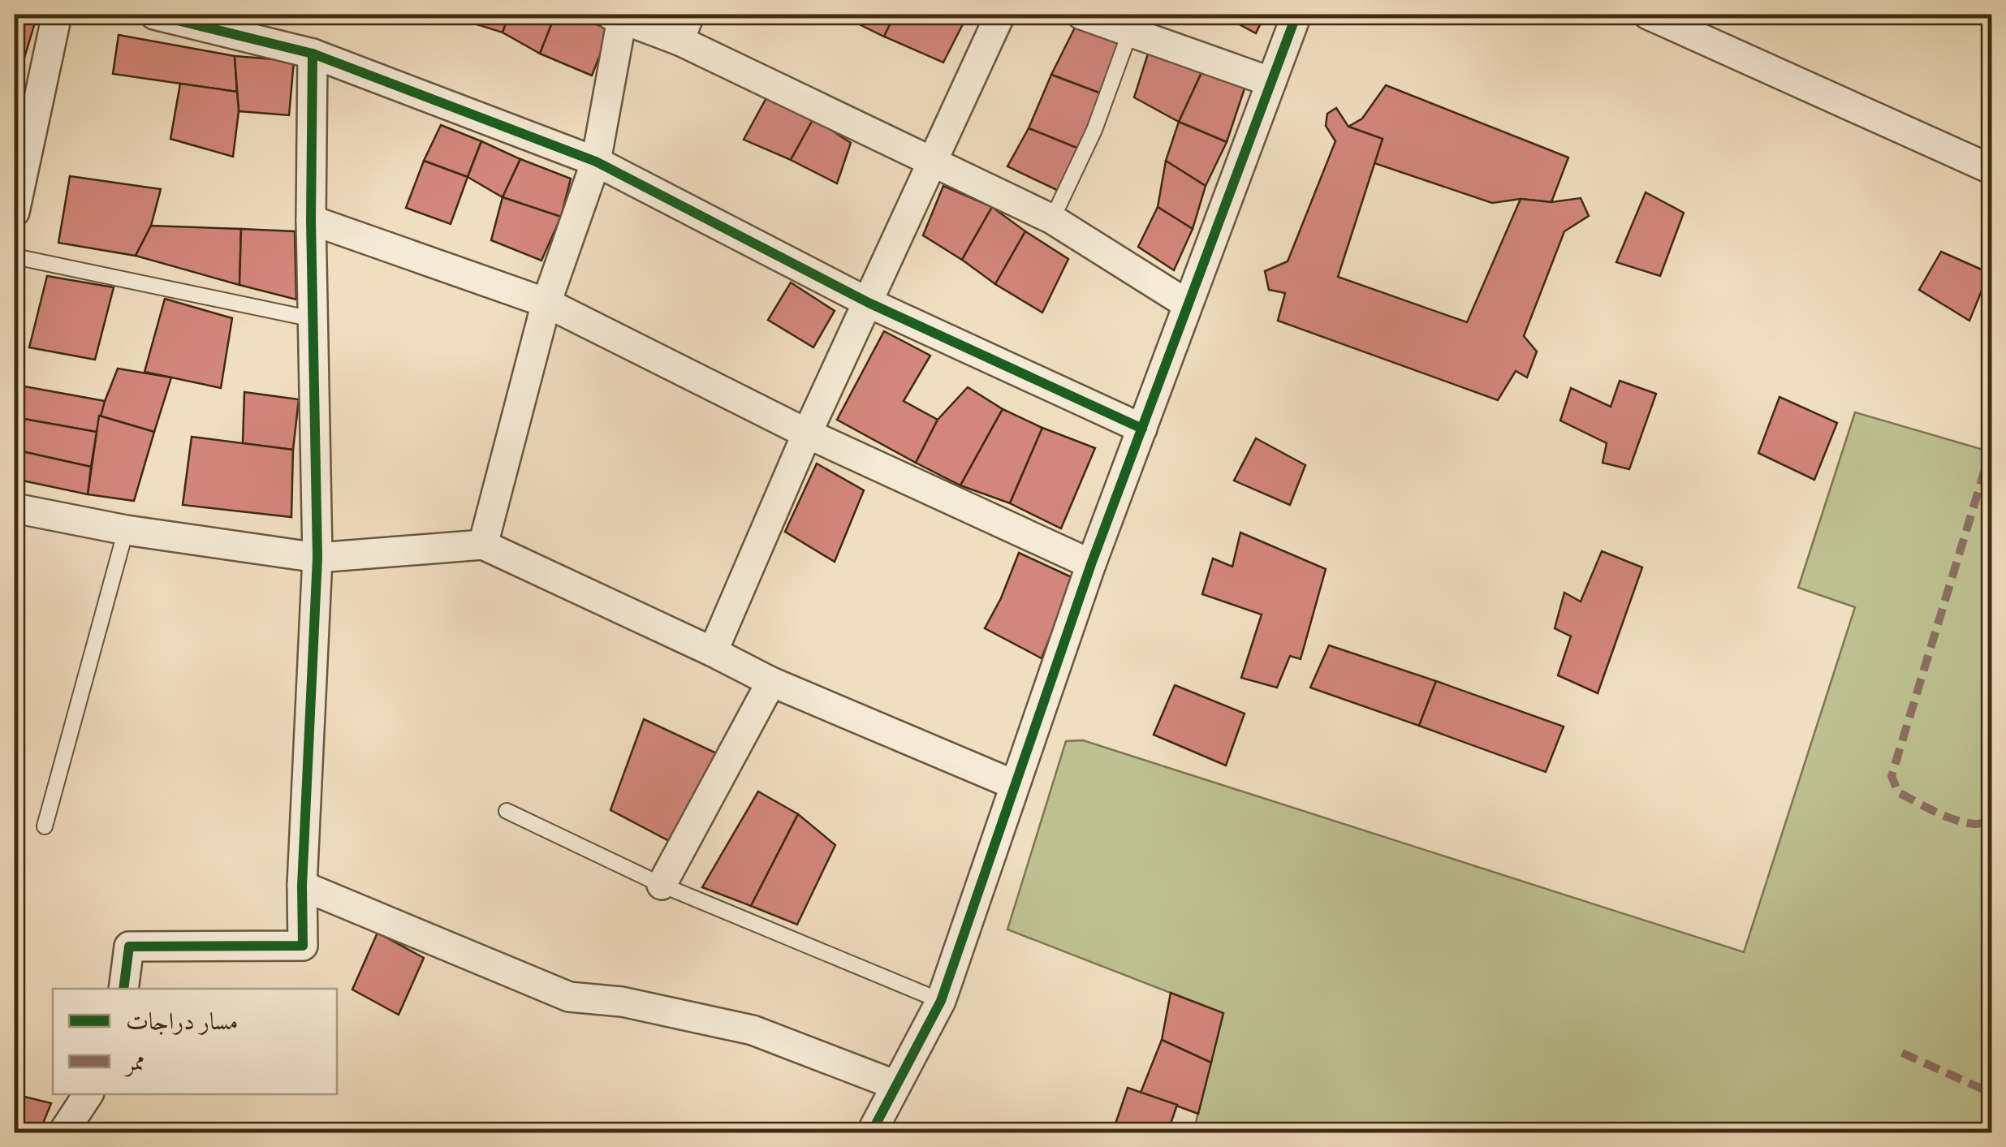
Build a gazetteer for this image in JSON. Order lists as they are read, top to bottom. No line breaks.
{"legend":["مسار دراجات","ممر"]}
